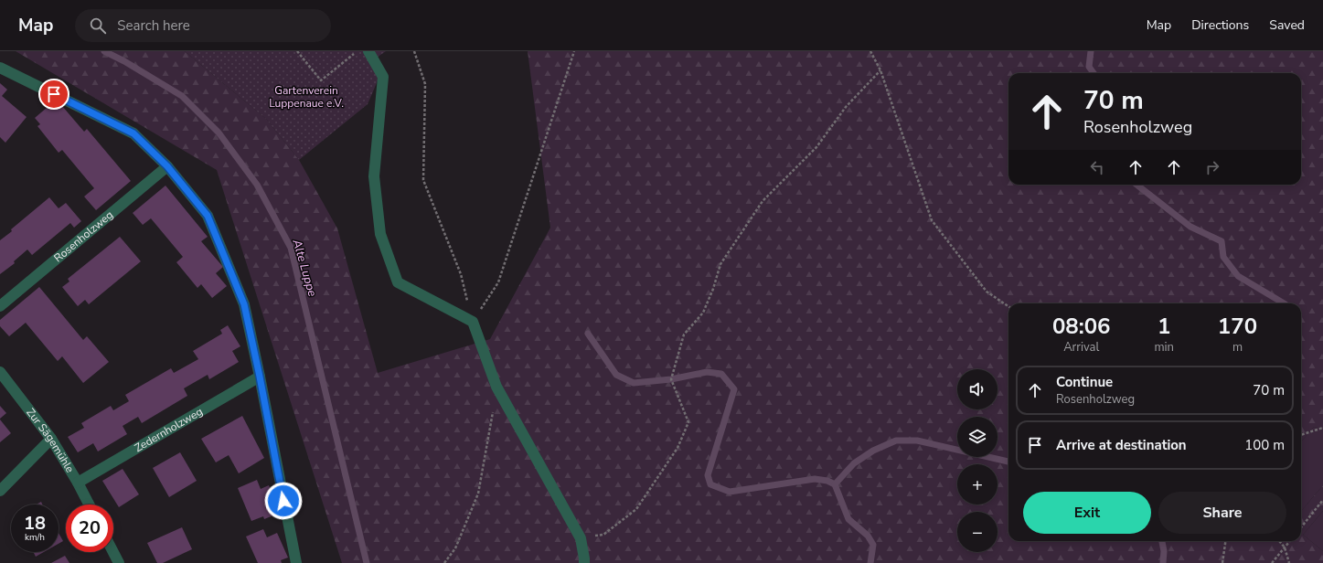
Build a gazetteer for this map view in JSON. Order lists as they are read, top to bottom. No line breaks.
{"streets":{"street":["Rosenholzweg","Zedernholzweg","Zur Sägemühle"]},"crossings":[["Zedernholzweg","Zur Sägemühle"]],"water":["Alte Luppe"],"parks":["Gartenverein Luppenaue e.V."],"page":{"header":"Map","search":"Search here","nav":["Map","Directions","Saved"],"turn":["70 m","Rosenholzweg"],"eta":["08:06","Arrival","1","min","170","m"],"list":[{"name":"Continue","note":"Rosenholzweg","value":"70 m"},{"name":"Arrive at destination","value":"100 m"}],"map_buttons":["+","−"],"buttons":["Exit","Share"],"speed":"18 km/h","limit":"20"}}
